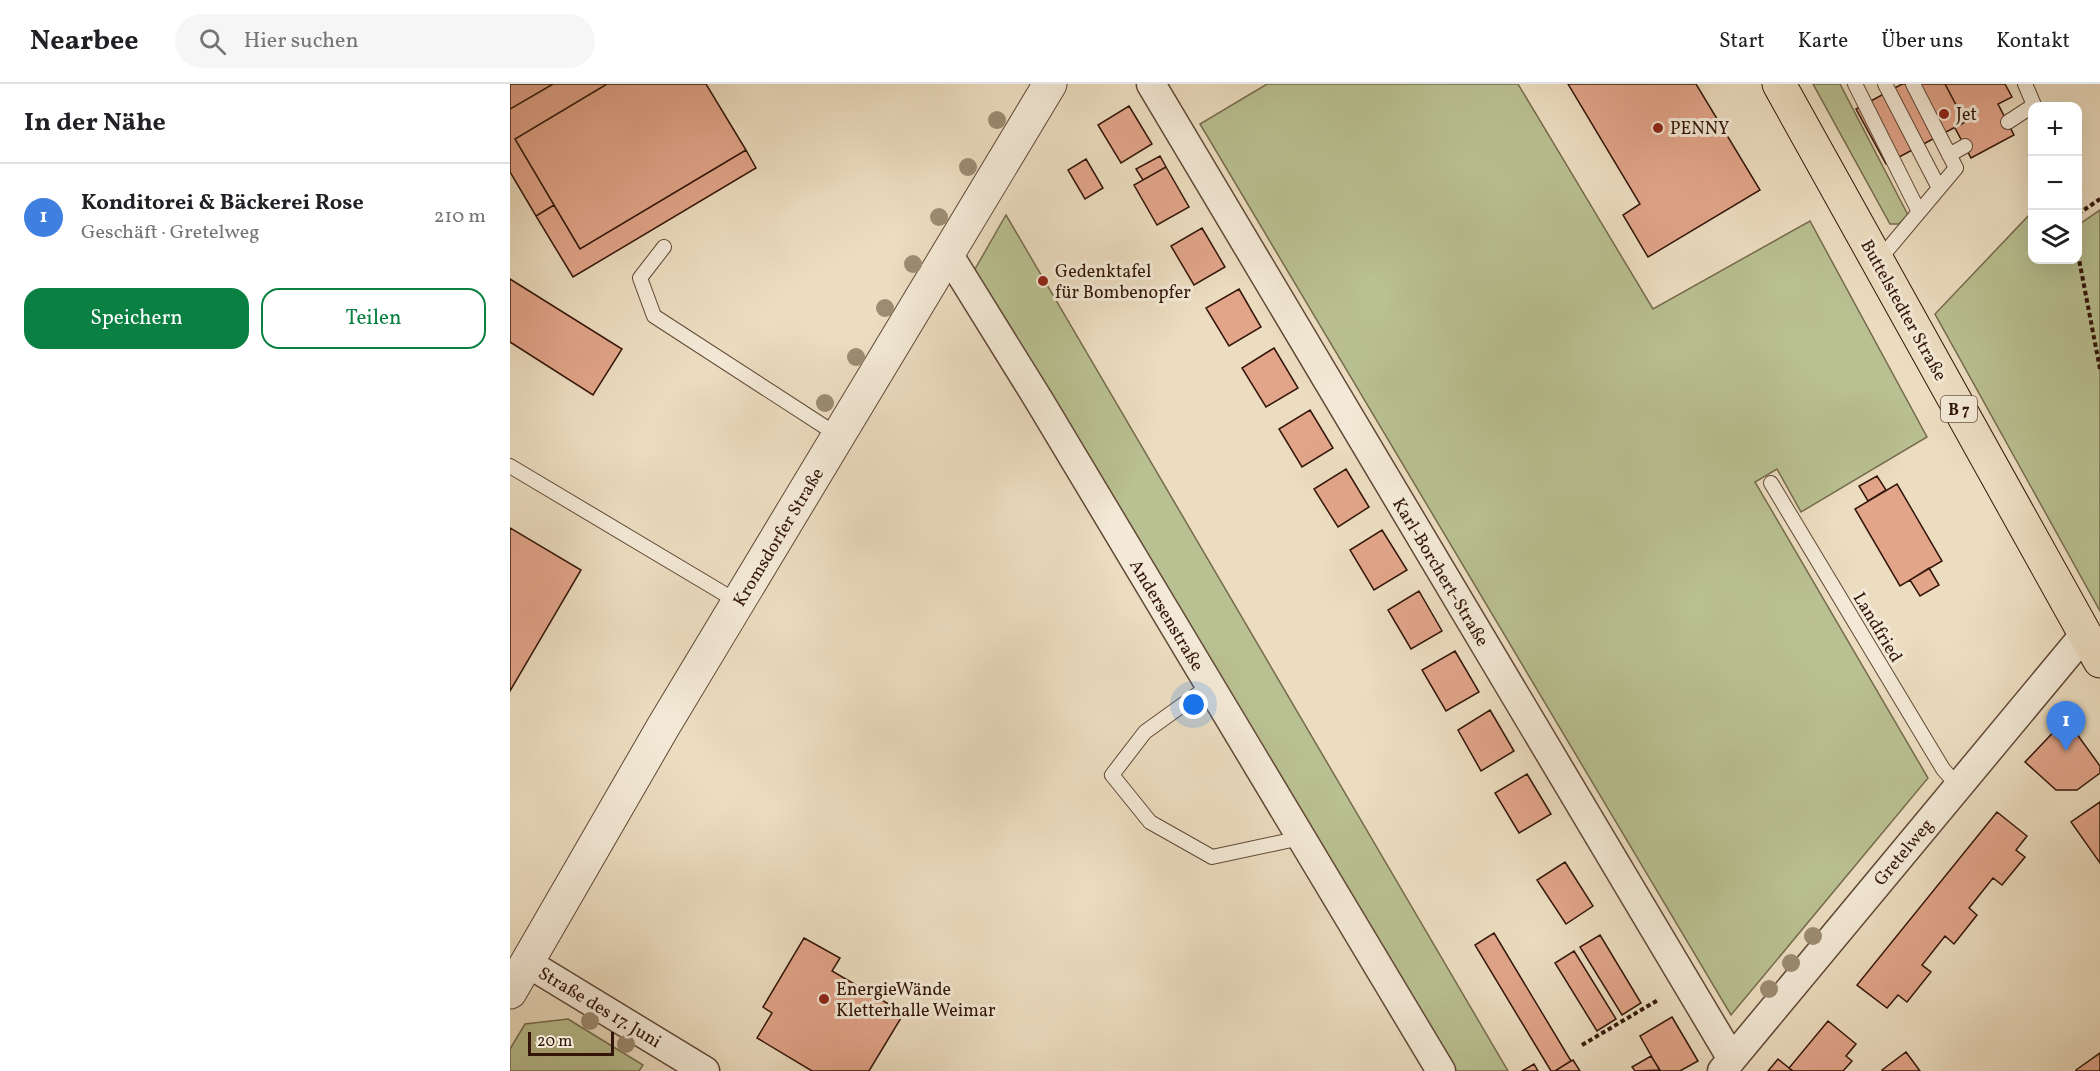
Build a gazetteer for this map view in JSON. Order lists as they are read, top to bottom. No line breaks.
{"streets":{"main road":["Buttelstedter Straße","B 7"],"street":["Kromsdorfer Straße","Karl-Borchert-Straße","Andersenstraße","Gretelweg","Straße des 17. Juni"],"lane":["Landfried"]},"crossings":[["Buttelstedter Straße","Gretelweg"],["Kromsdorfer Straße","Andersenstraße"],["Kromsdorfer Straße","Straße des 17. Juni"],["Karl-Borchert-Straße","Gretelweg"],["Landfried","Gretelweg"]],"places":["Jet","PENNY","Gedenktafel für Bombenopfer","EnergieWände Kletterhalle Weimar"],"scale_bar":"20 m","page":{"header":"Nearbee","search":"Hier suchen","nav":["Start","Karte","Über uns","Kontakt"],"heading":"In der Nähe","map_buttons":["+","−"],"list":[{"mark":"1","name":"Konditorei & Bäckerei Rose","note":"Geschäft · Gretelweg","value":"210 m"}],"buttons":["Speichern","Teilen"],"pins":"1","scale":"20 m"}}
